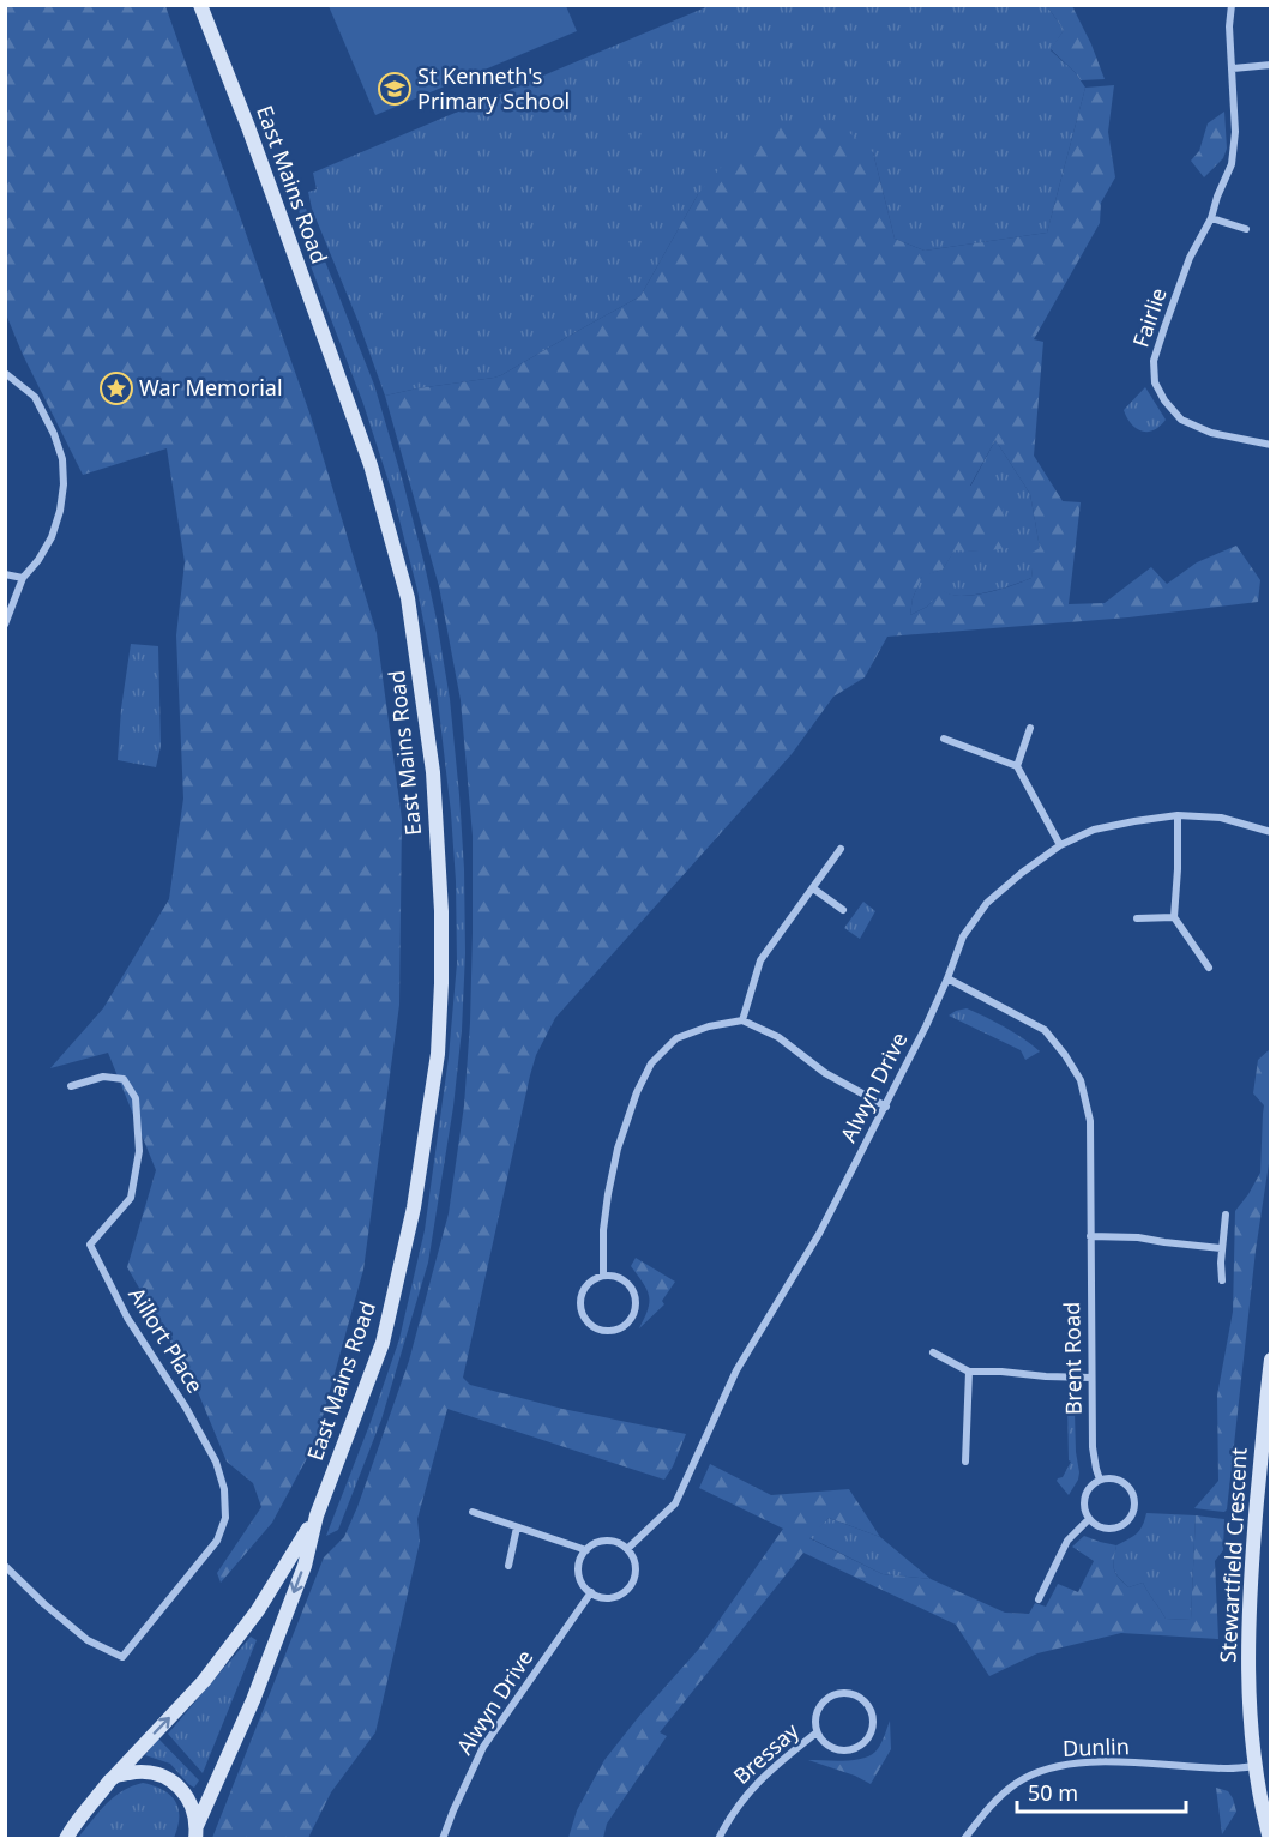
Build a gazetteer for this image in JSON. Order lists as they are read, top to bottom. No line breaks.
{"streets":{"main road":["East Mains Road","Stewartfield Crescent"],"street":["Fairlie","Alwyn Drive","Aillort Place","Brent Road","Dunlin","Bressay"]},"crossings":[["Alwyn Drive","Brent Road"],["Stewartfield Crescent","Dunlin"]],"places":{"school or university":["St Kenneth's Primary School"],"place":["War Memorial"]},"scale_bar":"50 m"}
